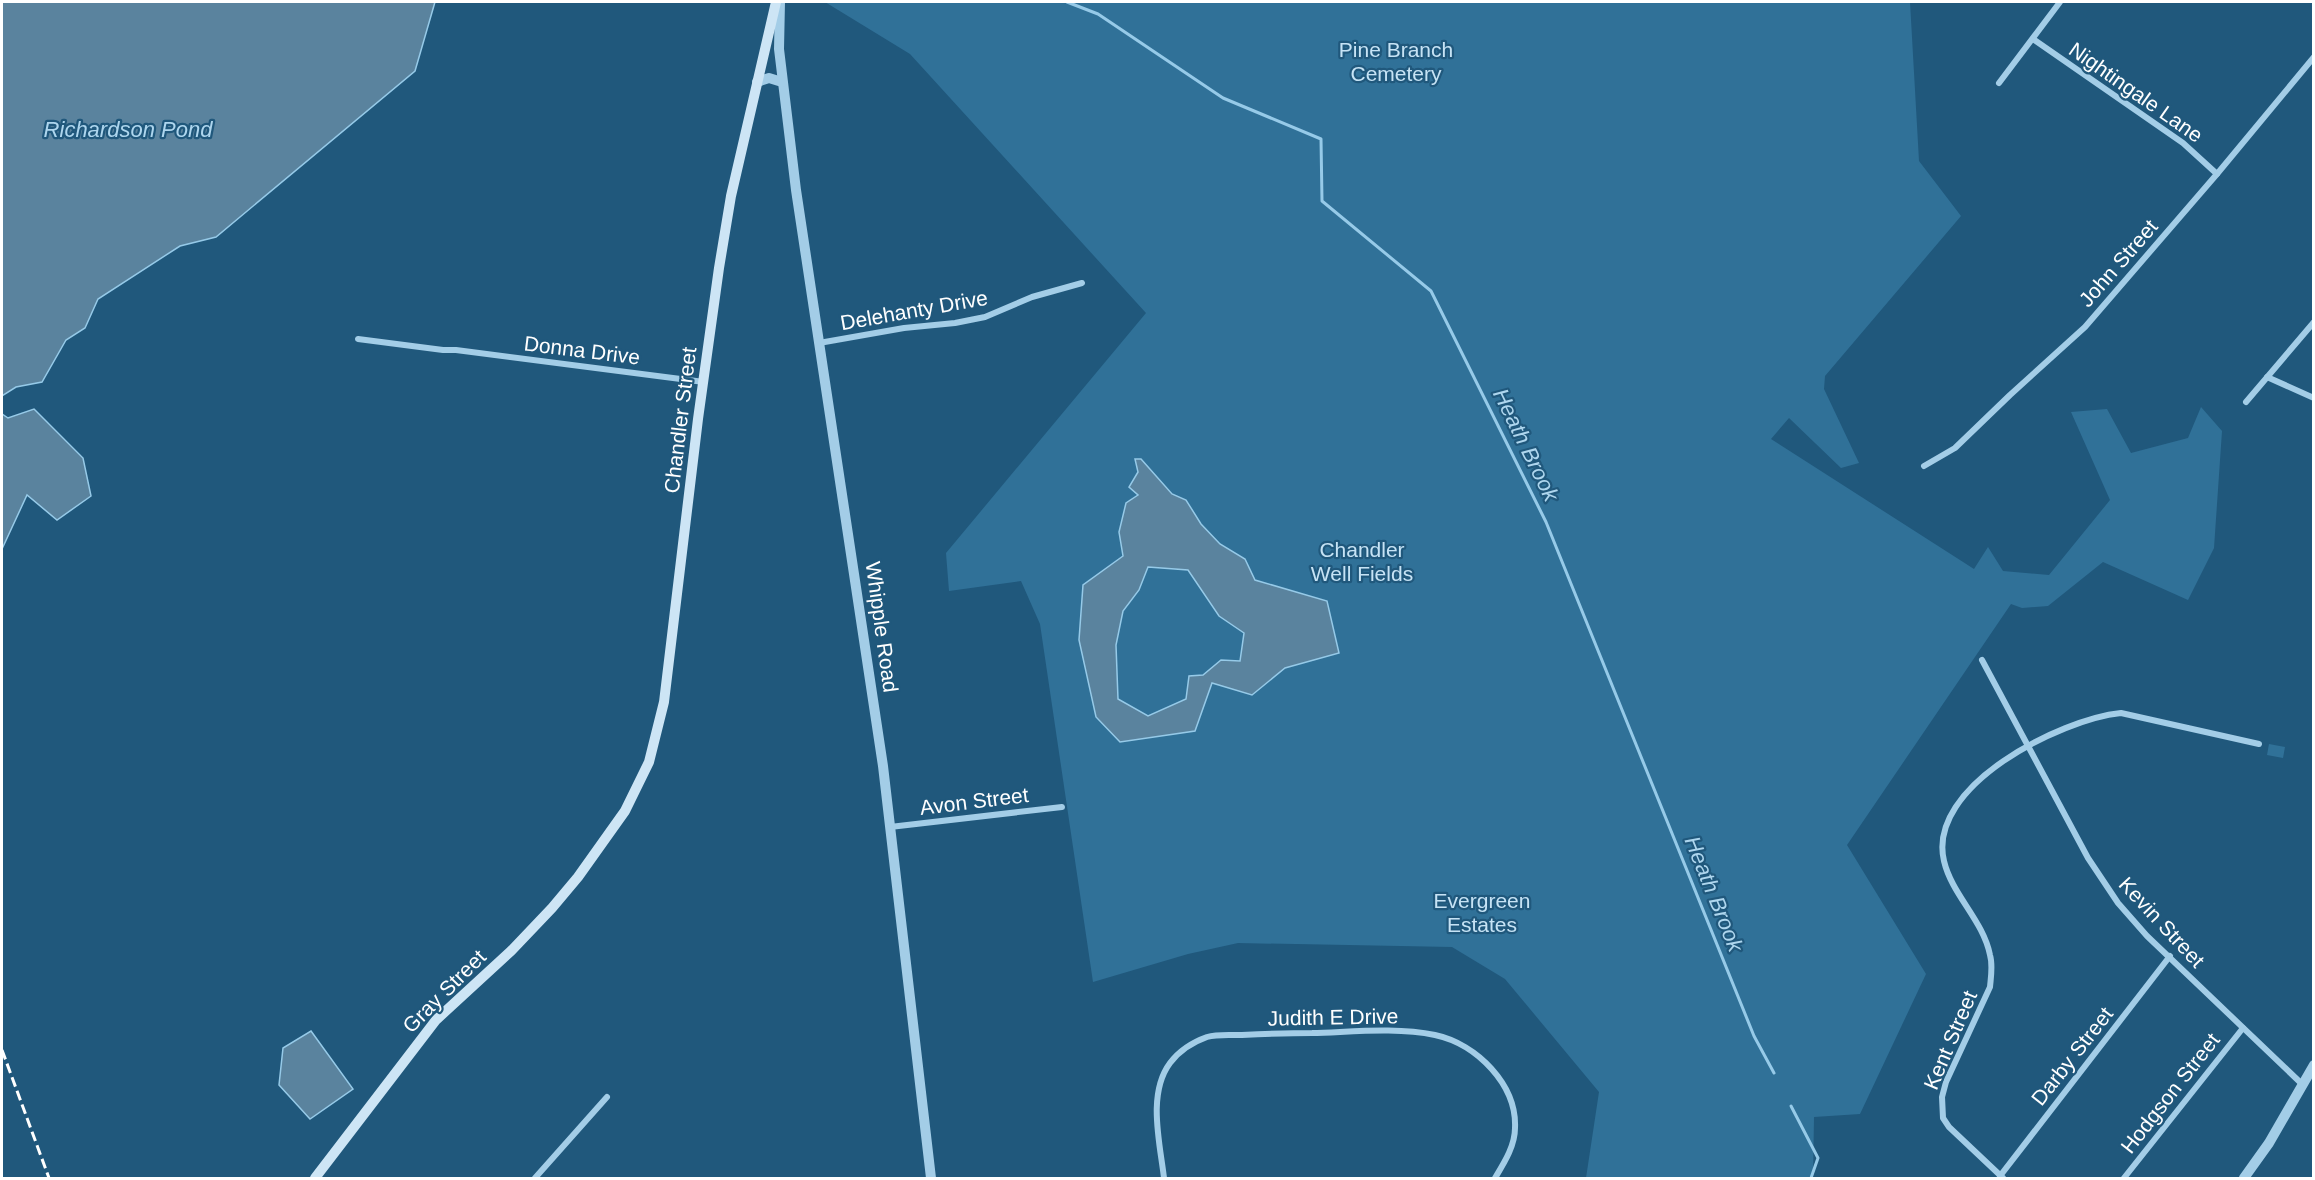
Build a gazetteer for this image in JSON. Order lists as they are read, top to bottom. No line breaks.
{"streets":{"main road":["Chandler Street","Gray Street"],"street":["Nightingale Lane","John Street","Delehanty Drive","Donna Drive","Whipple Road","Avon Street","Kevin Street","Judith E Drive","Kent Street","Darby Street","Hodgson Street"]},"crossings":[["Nightingale Lane","John Street"],["Delehanty Drive","Whipple Road"],["Donna Drive","Chandler Street"],["Chandler Street","Whipple Road"],["Chandler Street","Gray Street"],["Whipple Road","Avon Street"],["Kevin Street","Kent Street"],["Kevin Street","Darby Street"],["Kevin Street","Hodgson Street"],["Kent Street","Darby Street"]],"water":["Richardson Pond","Heath Brook"],"parks":["Pine Branch Cemetery","Chandler Well Fields","Evergreen Estates"]}
